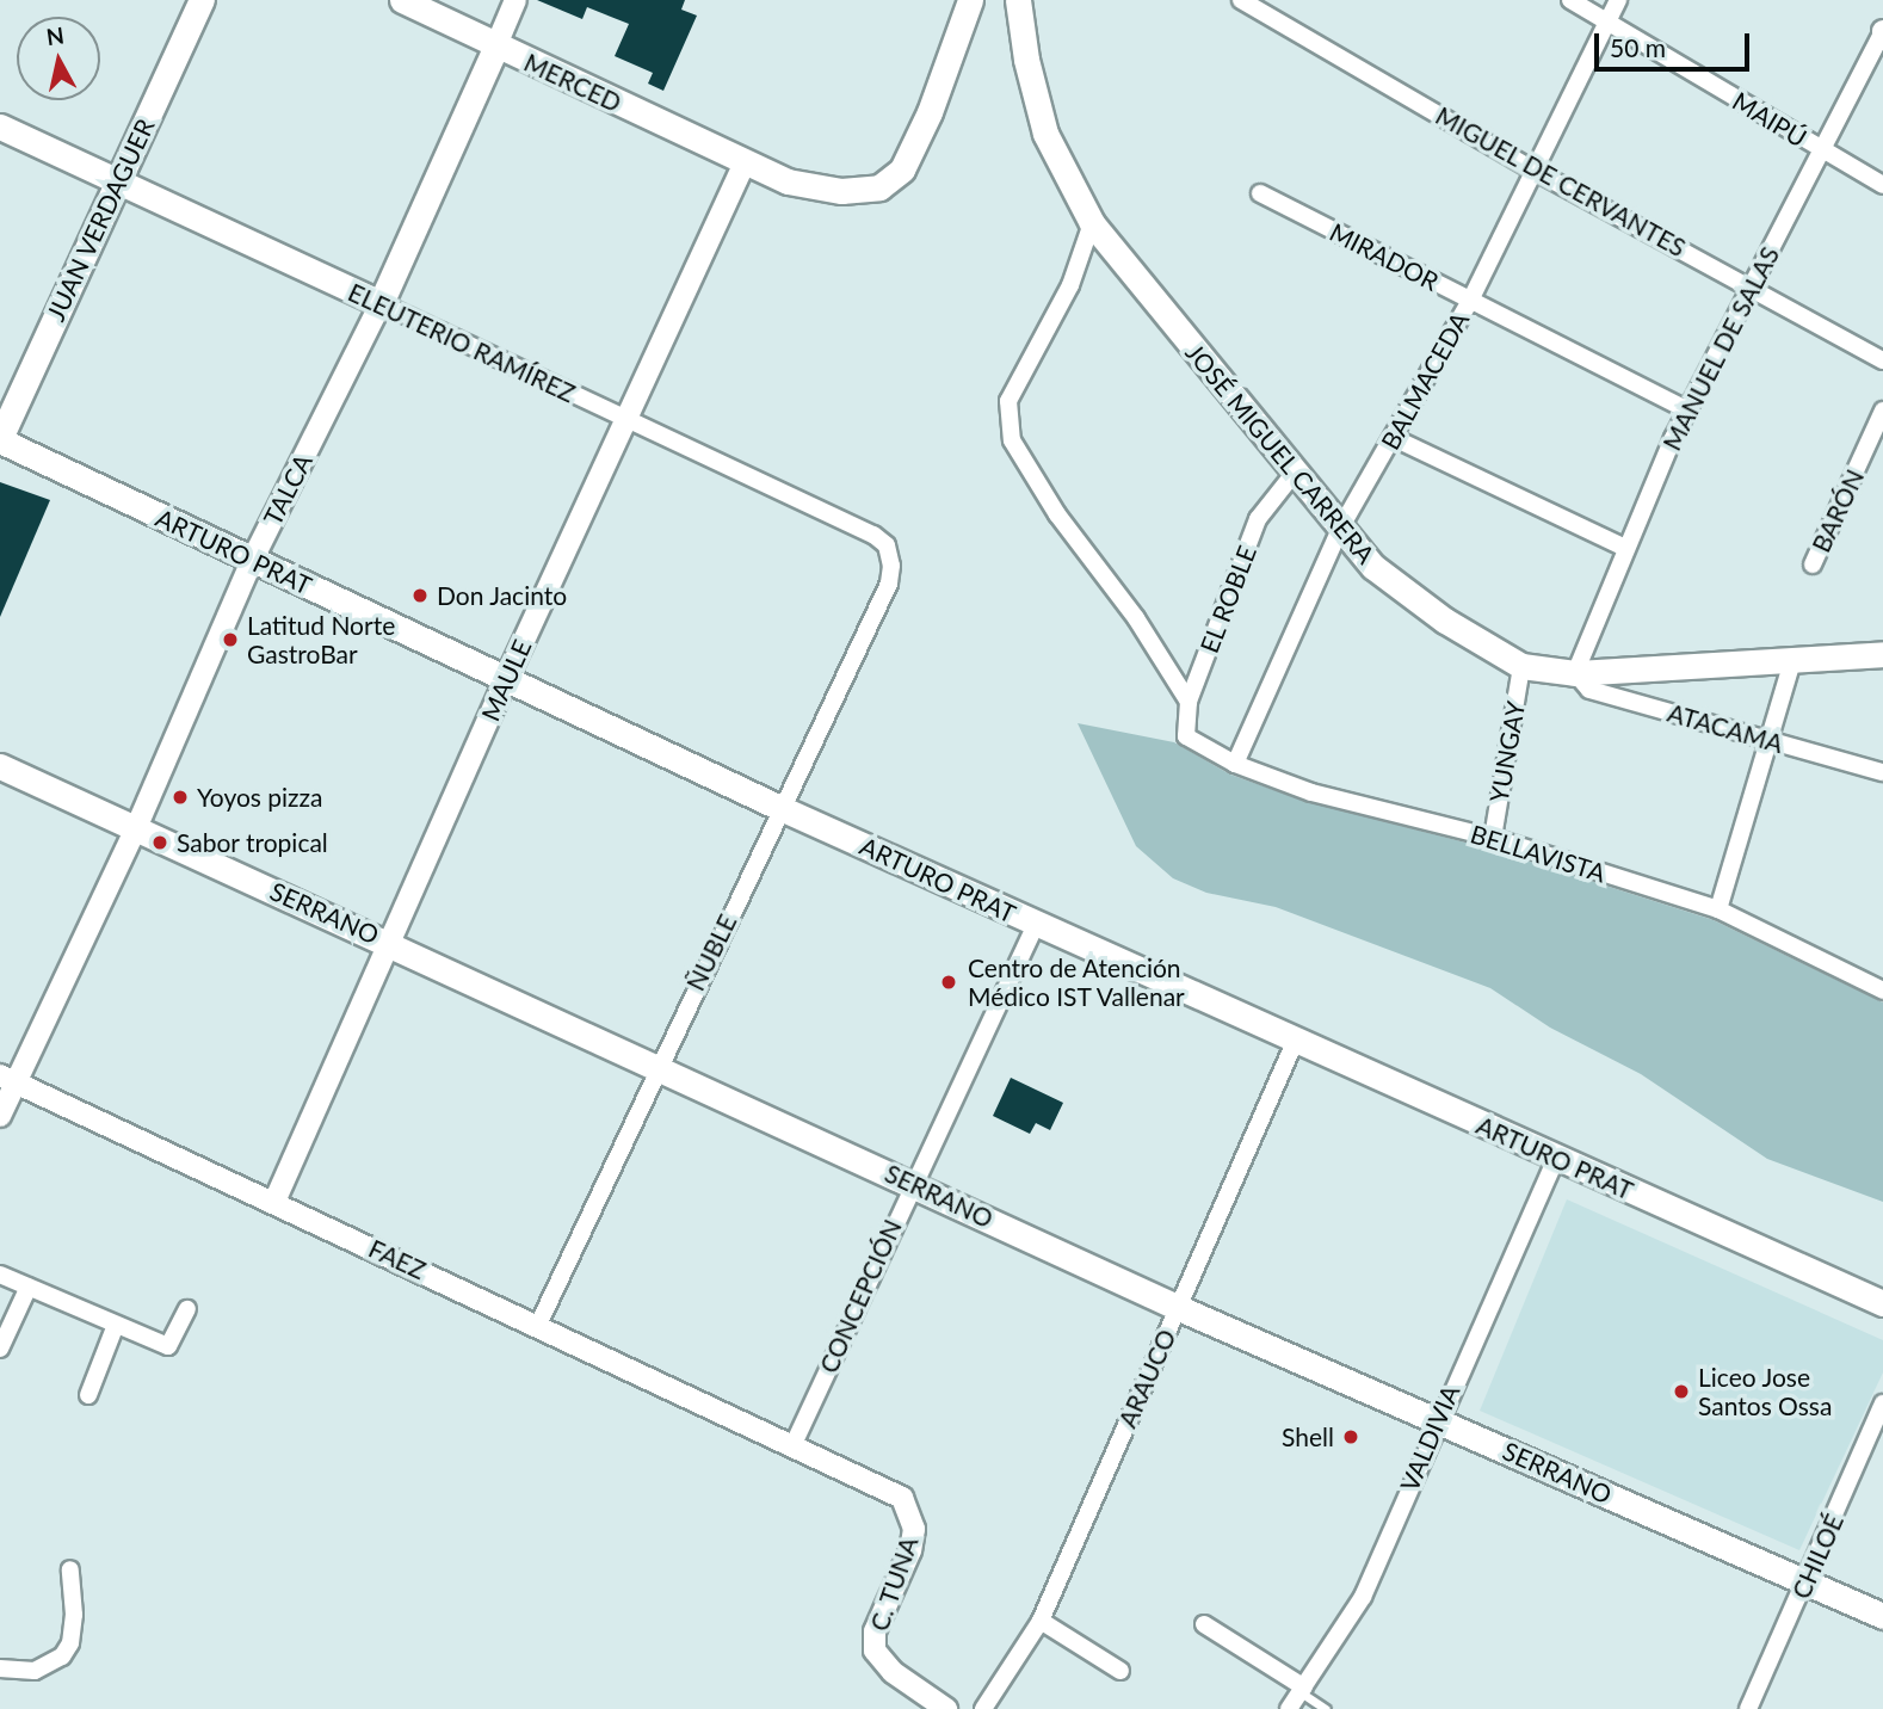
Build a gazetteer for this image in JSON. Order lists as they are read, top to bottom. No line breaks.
{"streets":{"main road":["MERCED","JUAN VERDAGUER","ELEUTERIO RAMÍREZ","JOSÉ MIGUEL CARRERA","TALCA","ARTURO PRAT","SERRANO"],"street":["MAIPÚ","MIGUEL DE CERVANTES","MIRADOR","MANUEL DE SALAS","BALMACEDA","BARÓN","EL ROBLE","MAULE","ATACAMA","YUNGAY","BELLAVISTA","ÑUBLE","FAEZ","CONCEPCIÓN","ARAUCO","VALDIVIA","CHILOÉ","C. TUNA"]},"crossings":[["MERCED","TALCA"],["MERCED","MAULE"],["MAIPÚ","MANUEL DE SALAS"],["MAIPÚ","BALMACEDA"],["MIGUEL DE CERVANTES","MANUEL DE SALAS"],["MIGUEL DE CERVANTES","BALMACEDA"],["JUAN VERDAGUER","ELEUTERIO RAMÍREZ"],["JUAN VERDAGUER","ARTURO PRAT"],["MIRADOR","MANUEL DE SALAS"],["MIRADOR","BALMACEDA"],["ELEUTERIO RAMÍREZ","TALCA"],["ELEUTERIO RAMÍREZ","MAULE"],["ELEUTERIO RAMÍREZ","ÑUBLE"],["MANUEL DE SALAS","JOSÉ MIGUEL CARRERA"],["MANUEL DE SALAS","ATACAMA"],["BALMACEDA","JOSÉ MIGUEL CARRERA"],["BALMACEDA","BELLAVISTA"],["JOSÉ MIGUEL CARRERA","EL ROBLE"],["JOSÉ MIGUEL CARRERA","ATACAMA"],["JOSÉ MIGUEL CARRERA","YUNGAY"],["TALCA","ARTURO PRAT"],["TALCA","SERRANO"],["TALCA","FAEZ"],["ARTURO PRAT","MAULE"],["ARTURO PRAT","ÑUBLE"],["ARTURO PRAT","CONCEPCIÓN"],["ARTURO PRAT","ARAUCO"],["ARTURO PRAT","VALDIVIA"],["EL ROBLE","BELLAVISTA"],["MAULE","SERRANO"],["MAULE","FAEZ"],["YUNGAY","BELLAVISTA"],["SERRANO","ÑUBLE"],["SERRANO","CONCEPCIÓN"],["SERRANO","ARAUCO"],["SERRANO","VALDIVIA"],["SERRANO","CHILOÉ"],["ÑUBLE","FAEZ"],["FAEZ","CONCEPCIÓN"],["FAEZ","C. TUNA"],["CONCEPCIÓN","C. TUNA"]],"places":["Don Jacinto","Latitud Norte GastroBar","Yoyos pizza","Sabor tropical","Centro de Atención Médico IST Vallenar","Liceo Jose Santos Ossa","Shell"],"scale_bar":"50 m","north":"top"}
